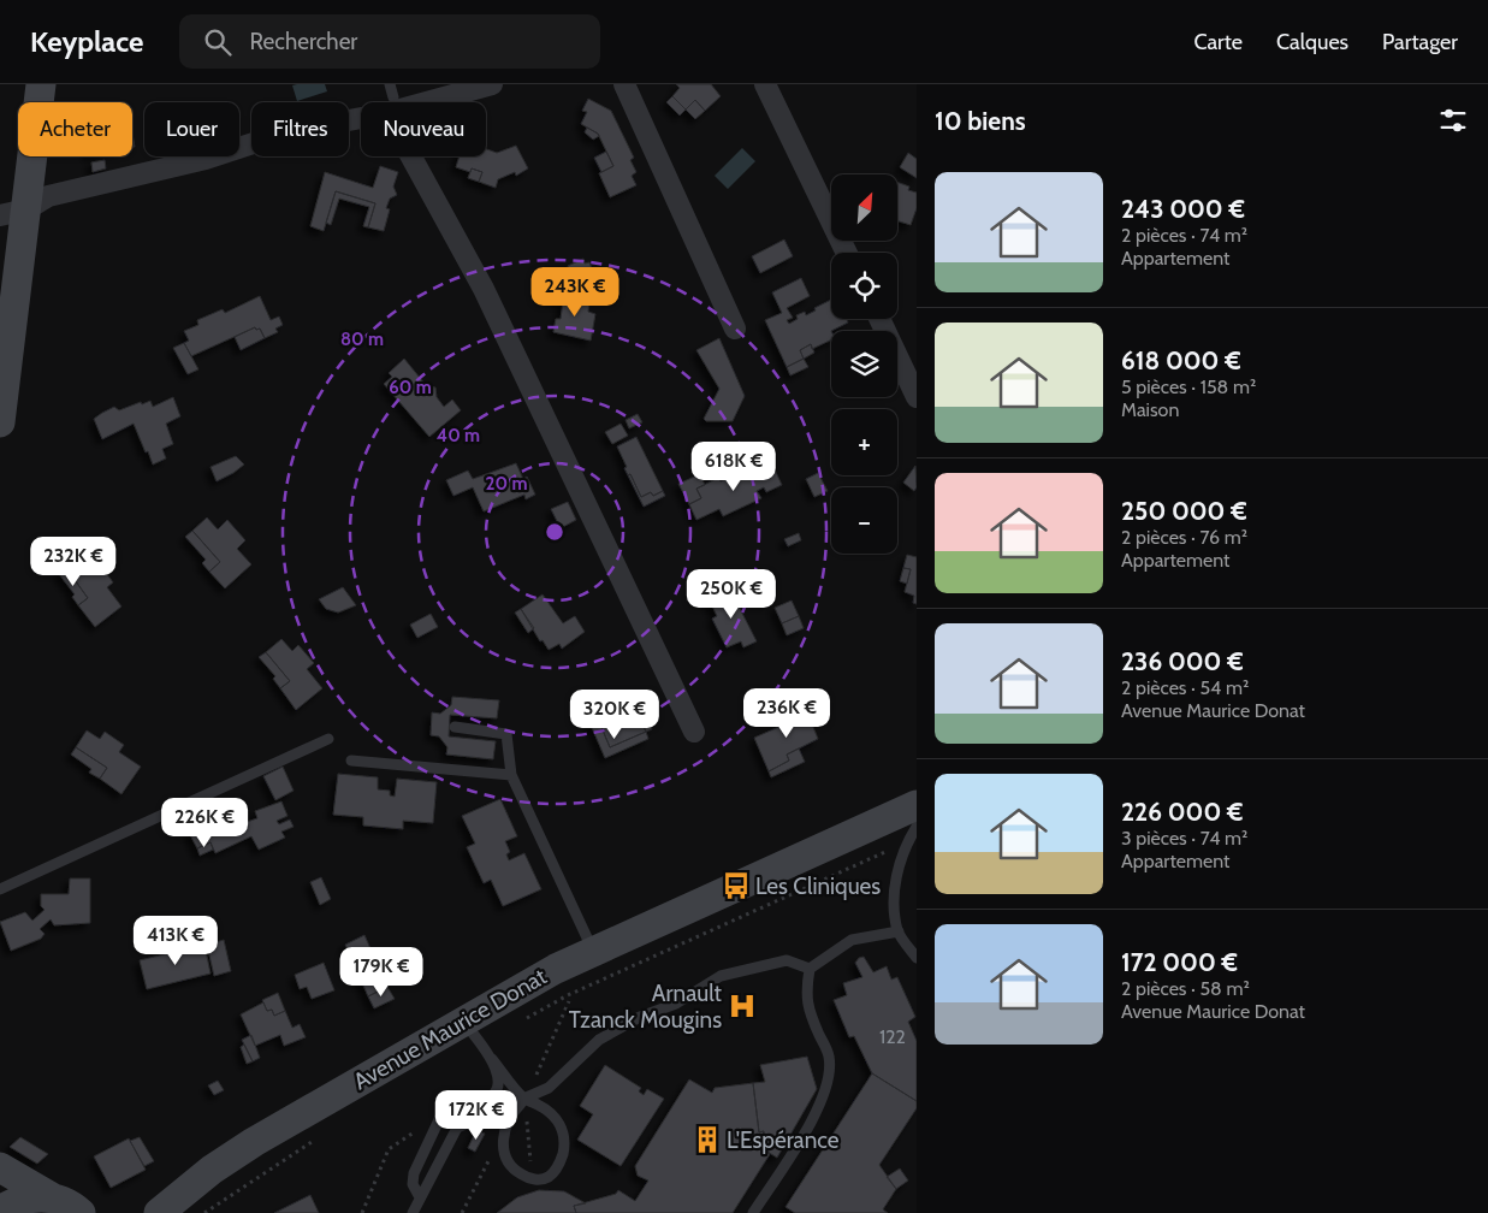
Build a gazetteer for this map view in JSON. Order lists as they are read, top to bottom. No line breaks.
{"streets":{"main road":["Avenue Maurice Donat"]},"places":{"bus stop":["Les Cliniques"],"hospital":["Arnault Tzanck Mougins"],"building":["L'Espérance"]},"house_numbers":["122"],"north":"top right","page":{"header":"Keyplace","search":"Rechercher","nav":["Carte","Calques","Partager"],"heading":"10 biens","chip":["Acheter","Louer","Filtres","Nouveau"],"list":[{"name":"243 000 €","note":"2 pièces · 74 m² · Appartement"},{"name":"618 000 €","note":"5 pièces · 158 m² · Maison"},{"name":"250 000 €","note":"2 pièces · 76 m² · Appartement"},{"name":"236 000 €","note":"2 pièces · 54 m² · Avenue Maurice Donat"},{"name":"226 000 €","note":"3 pièces · 74 m² · Appartement"},{"name":"172 000 €","note":"2 pièces · 58 m² · Avenue Maurice Donat"}],"map_buttons":["+","−"],"price":["243K €","618K €","232K €","250K €","236K €","320K €","226K €","413K €","179K €","172K €"]},"rings":["80 m","60 m","40 m","20 m"]}
